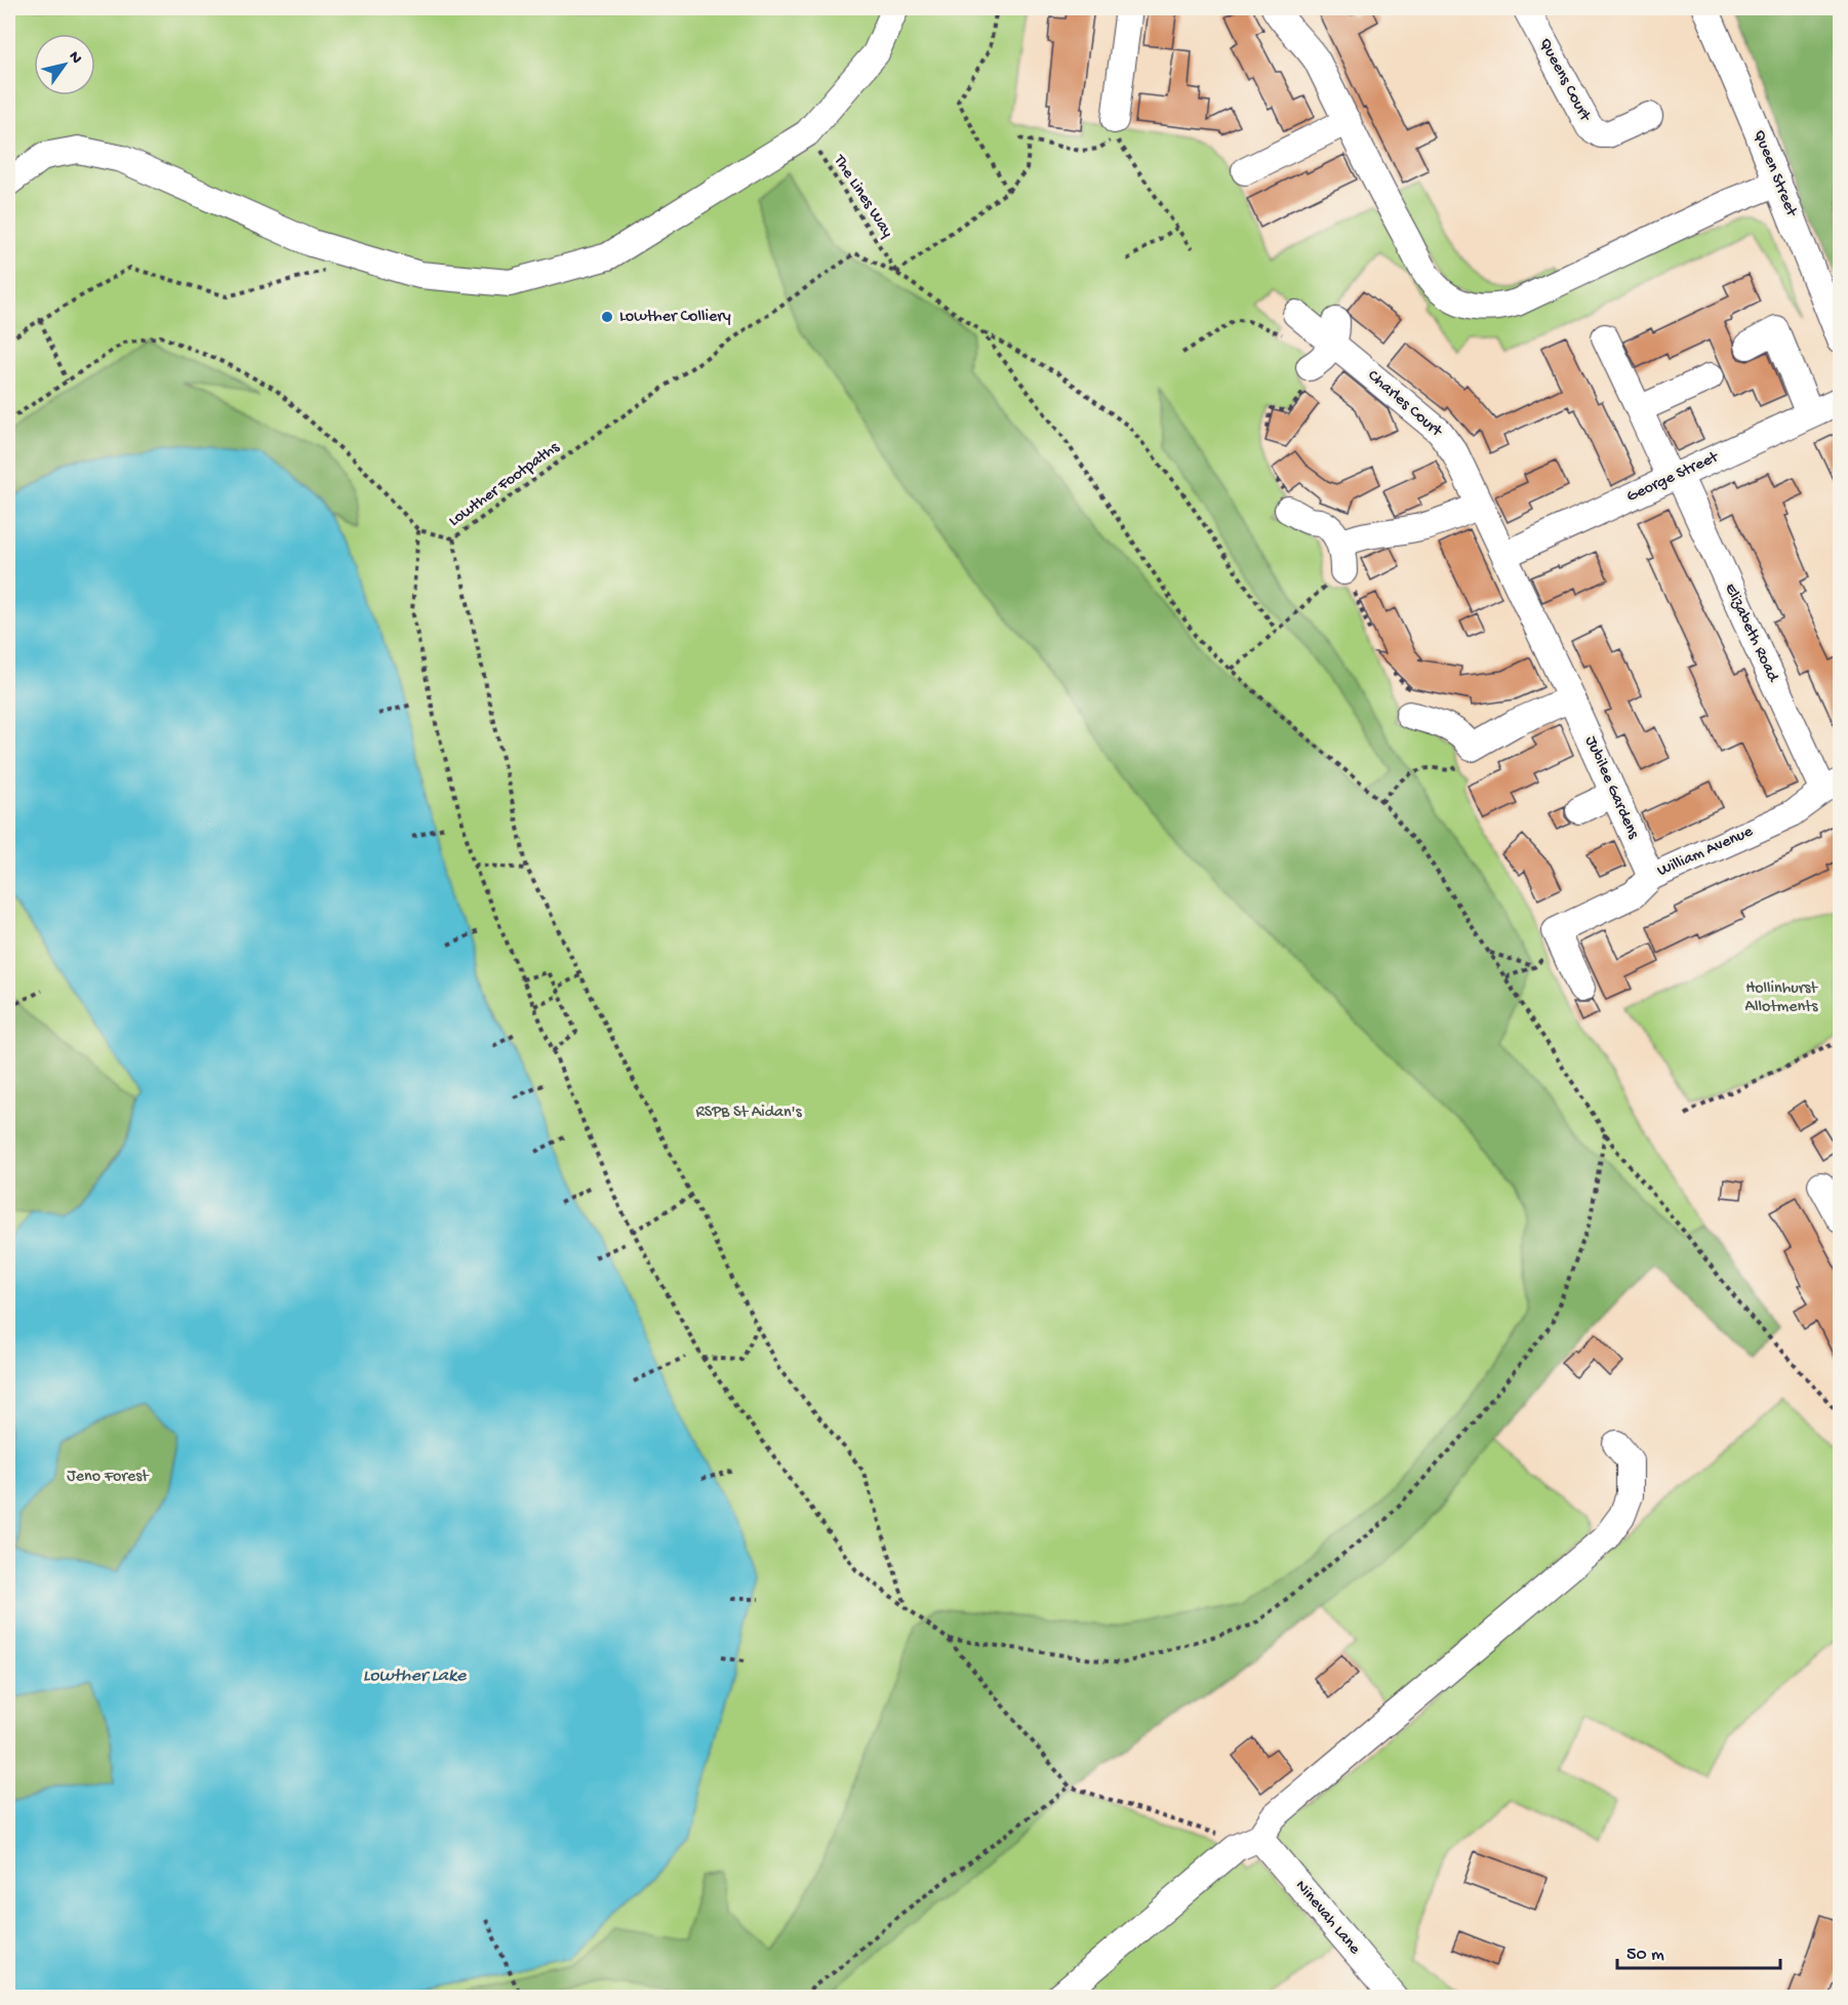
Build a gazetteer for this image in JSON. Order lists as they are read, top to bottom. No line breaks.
{"streets":{"street":["Queens Court","Queen Street","Charles Court","George Street","Elizabeth Road","Jubilee Gardens","William Avenue","Ninevah Lane"],"path":["The Lines Way","Lowther Footpaths"]},"crossings":[["The Lines Way","Lowther Footpaths"],["Charles Court","George Street"],["Charles Court","Jubilee Gardens"],["George Street","Elizabeth Road"],["George Street","Jubilee Gardens"],["Elizabeth Road","William Avenue"],["Jubilee Gardens","William Avenue"]],"water":["Lowther Lake"],"parks":["Hollinhurst Allotments","RSPB St Aidan's","Jeno Forest"],"places":["Lowther Colliery"],"scale_bar":"50 m","north":"top right"}
